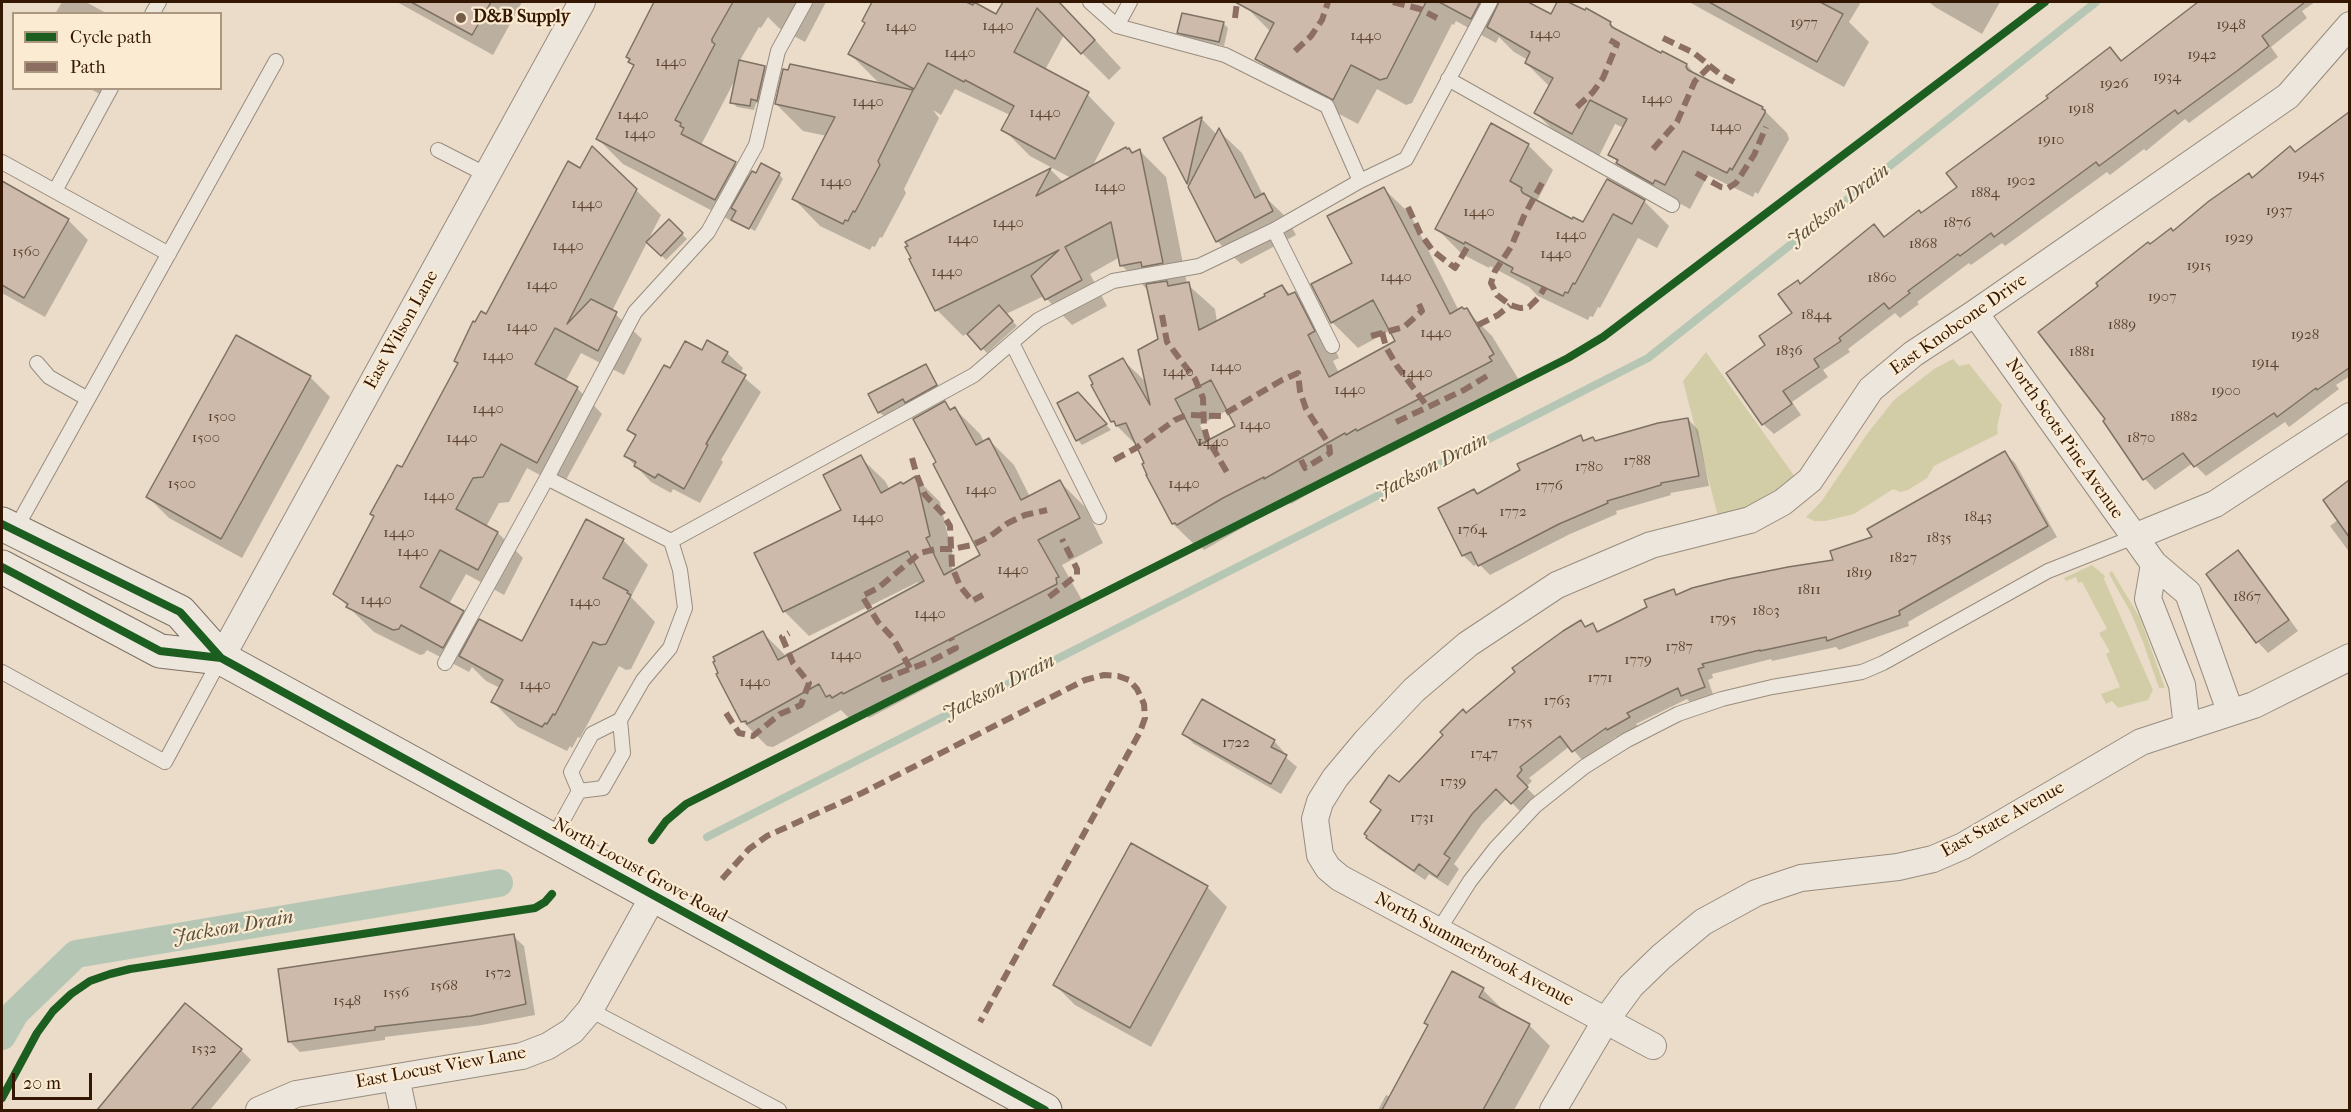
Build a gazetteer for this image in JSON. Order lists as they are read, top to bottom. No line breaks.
{"streets":{"main road":["North Locust Grove Road"],"street":["East Knobcone Drive","East Wilson Lane","North Scots Pine Avenue","East State Avenue","North Summerbrook Avenue","East Locust View Lane"]},"crossings":[["East Knobcone Drive","North Scots Pine Avenue"],["East Knobcone Drive","North Summerbrook Avenue"],["East Wilson Lane","North Locust Grove Road"],["North Scots Pine Avenue","East State Avenue"],["East State Avenue","North Summerbrook Avenue"],["North Locust Grove Road","East Locust View Lane"]],"water":["Jackson Drain"],"places":["D&B Supply"],"house_numbers":["1977","1948","1440","1440","1440","1440","1440","1942","1440","1934","1926","1440","1440","1918","1440","1440","1440","1440","1910","1945","1902","1440","1440","1884","1440","1937","1440","1440","1876","1440","1929","1440","1868","1440","1560","1440","1915","1440","1440","1860","1440","1907","1844","1889","1440","1440","1928","1836","1881","1440","1914","1440","1440","1440","1440","1900","1440","1500","1882","1440","1500","1440","1870","1440","1788","1780","1500","1440","1776","1440","1440","1772","1843","1440","1764","1440","1835","1440","1827","1440","1819","1811","1867","1440","1440","1803","1440","1795","1787","1440","1779","1771","1440","1440","1763","1755","1722","1747","1739","1731","1572","1568","1556","1548","1532"],"legend":["Cycle path","Path"],"scale_bar":"20 m"}
